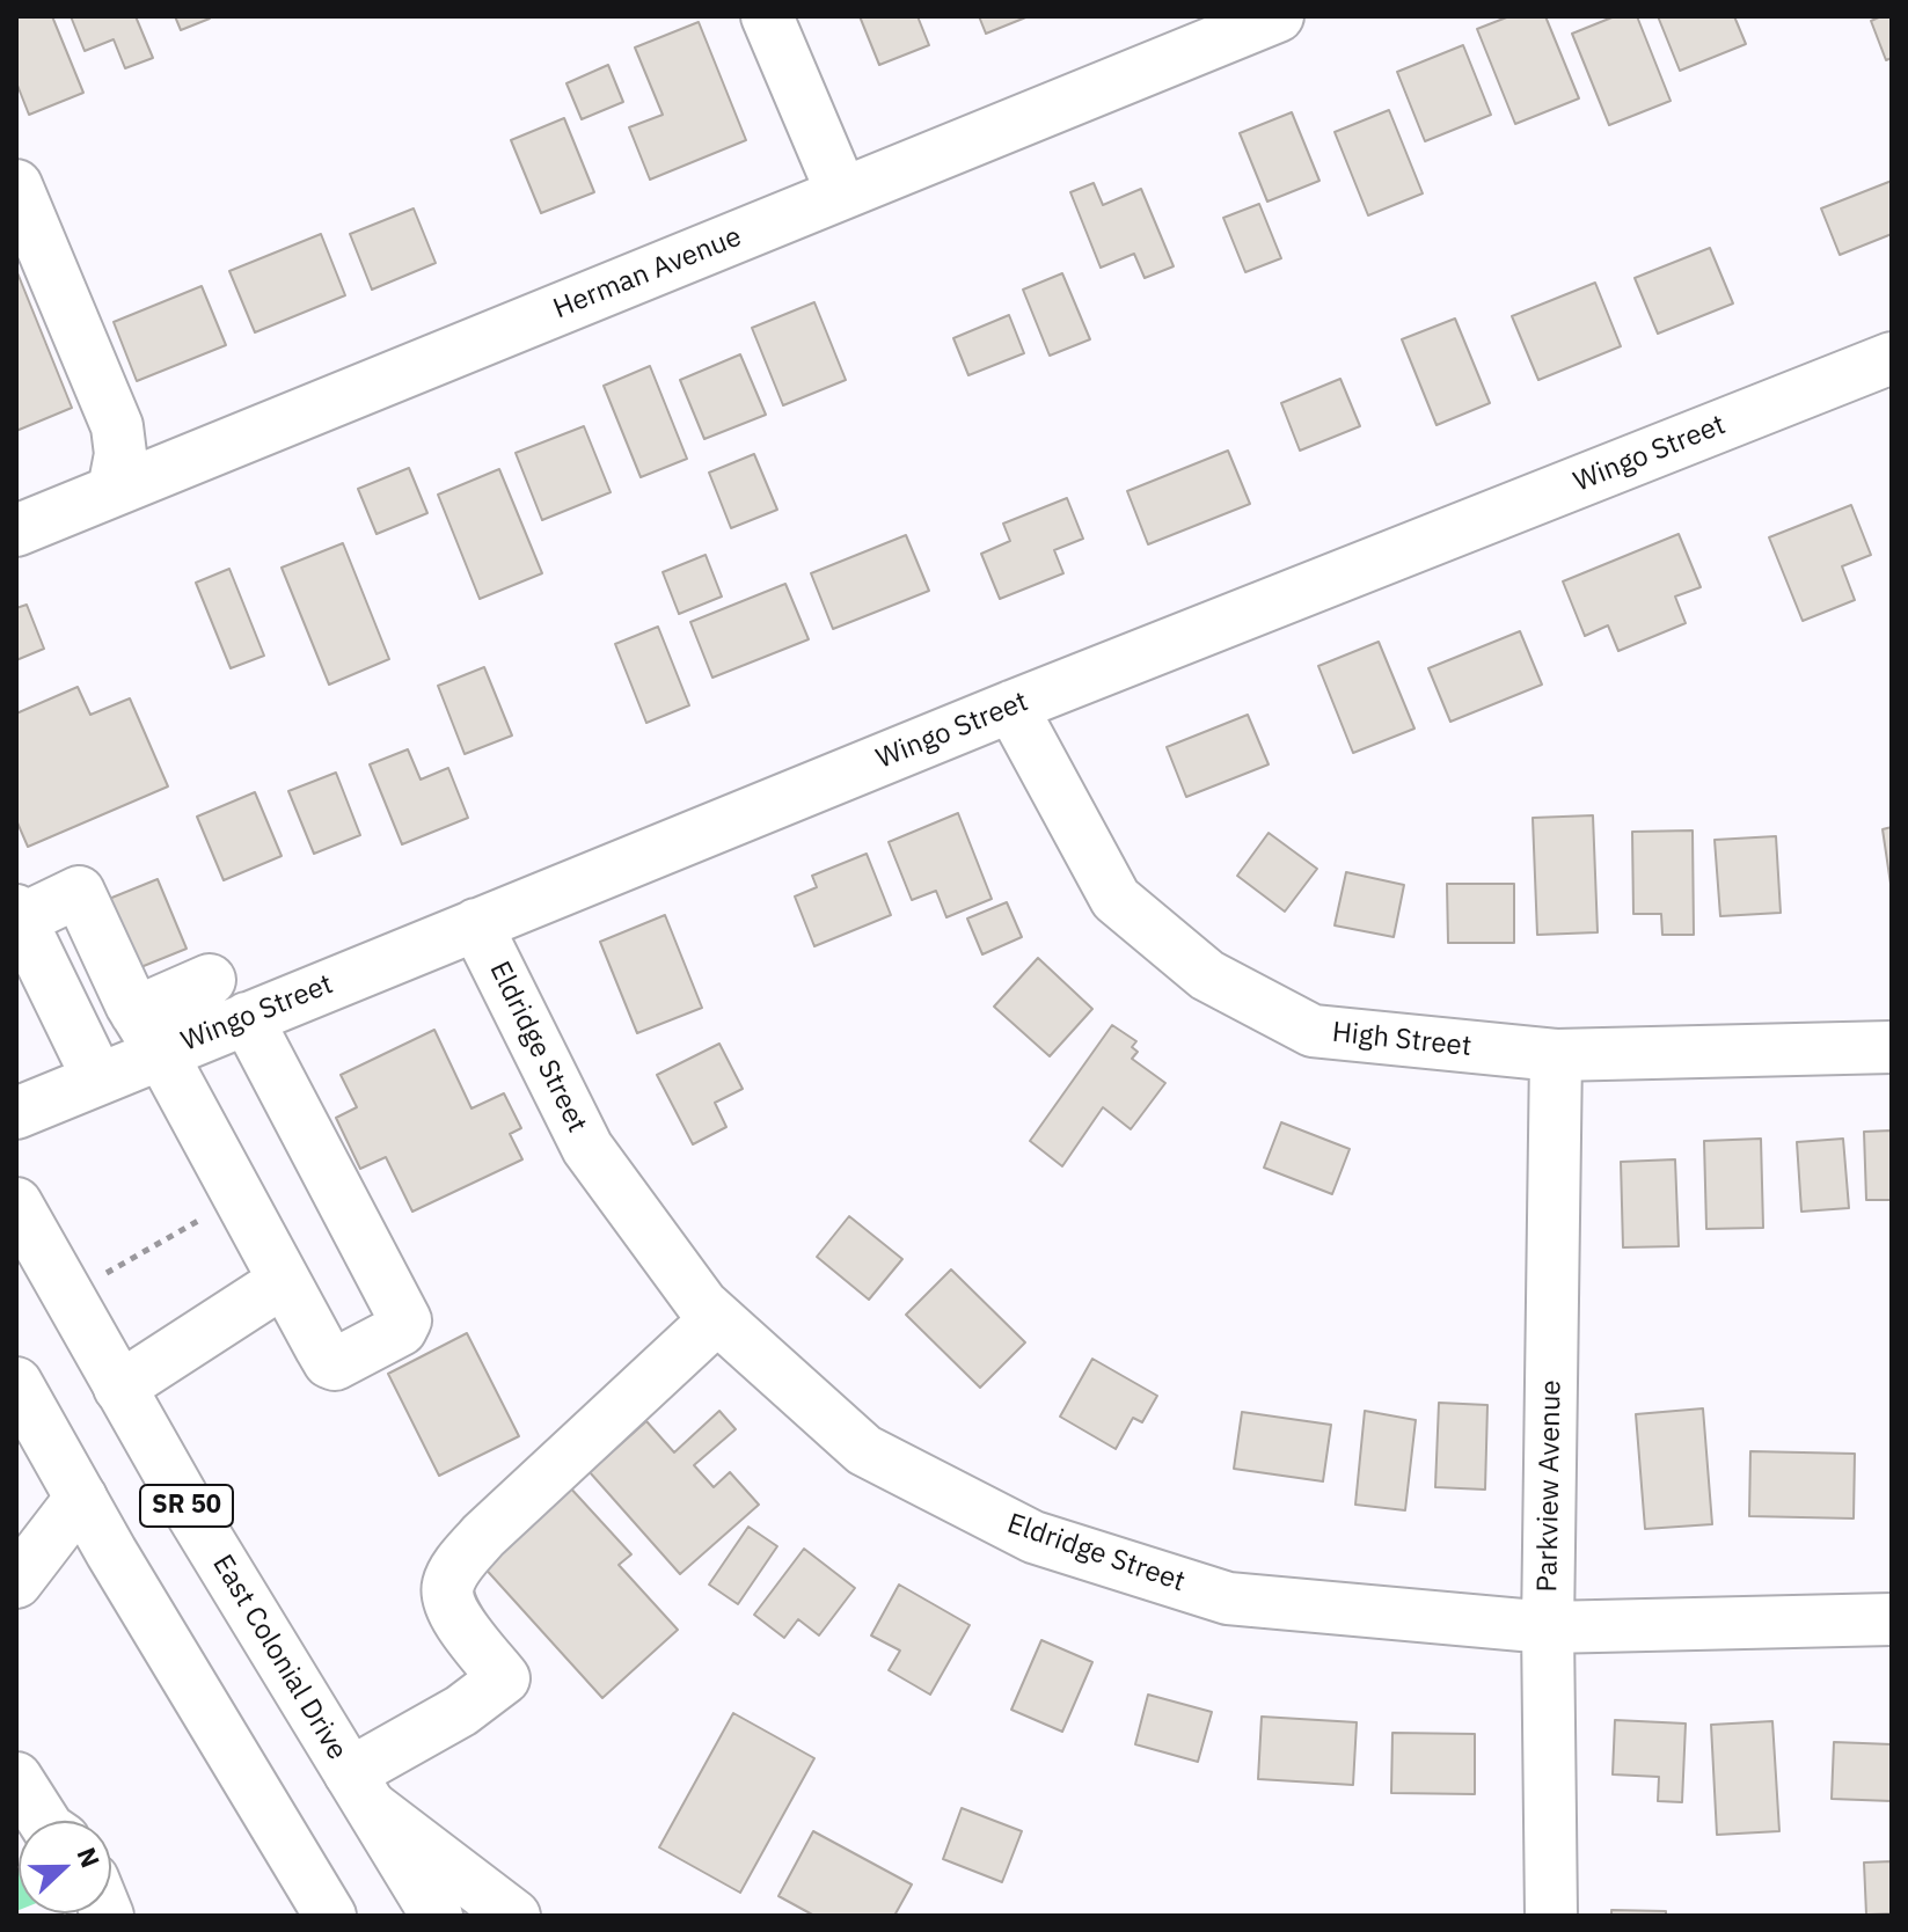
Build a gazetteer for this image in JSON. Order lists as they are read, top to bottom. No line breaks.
{"streets":{"main road":["Herman Avenue","Wingo Street","High Street","Eldridge Street","Parkview Avenue","SR 50","East Colonial Drive"]},"crossings":[["Wingo Street","High Street"],["Wingo Street","Eldridge Street"],["High Street","Parkview Avenue"],["Eldridge Street","Parkview Avenue"]],"north":"right"}
